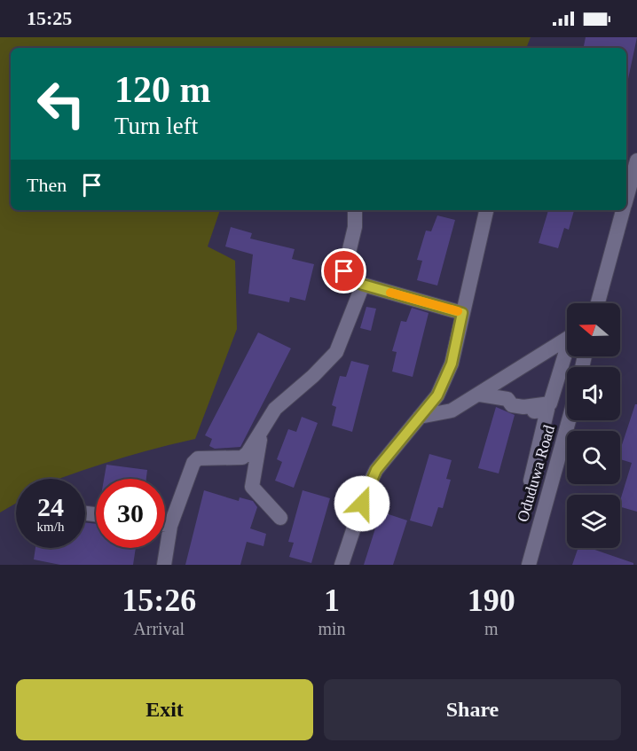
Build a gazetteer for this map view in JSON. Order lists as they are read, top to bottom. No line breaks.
{"streets":{"street":["Oduduwa Road"]},"north":"left","page":{"status":"15:25","turn":["120 m","Turn left"],"then":"Then","speed":"24 km/h","limit":"30","eta":["15:26","Arrival","1","min","190","m"],"buttons":["Exit","Share"]}}
